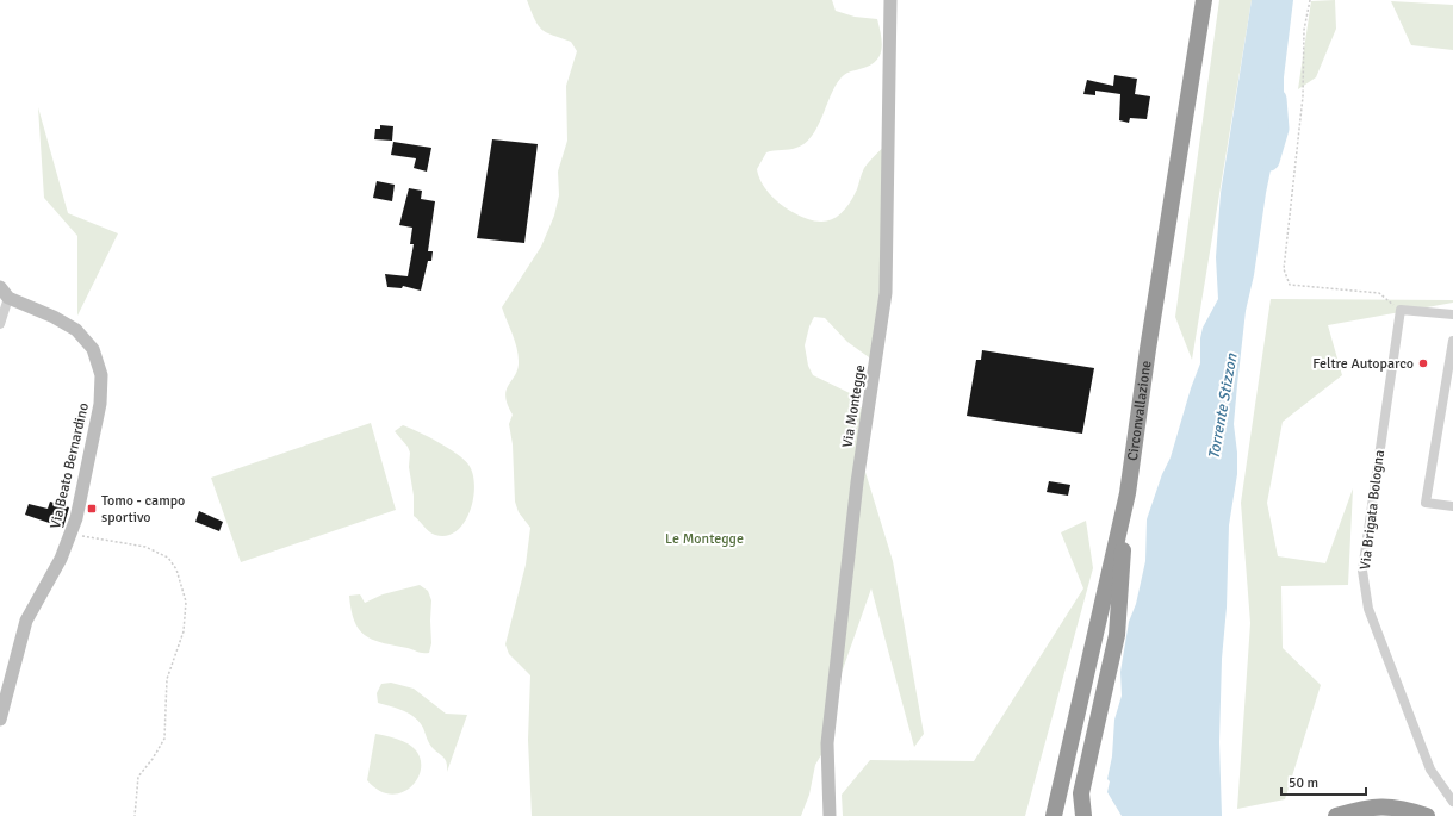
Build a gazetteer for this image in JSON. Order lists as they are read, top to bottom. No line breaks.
{"streets":{"highway":["Circonvallazione"],"street":["Via Montegge","Via Beato Bernardino","Via Brigata Bologna"]},"water":["Torrente Stizzon"],"parks":["Le Montegge"],"places":{"other":["Feltre Autoparco"],"transit":["Tomo - campo sportivo"]},"scale_bar":"50 m"}
